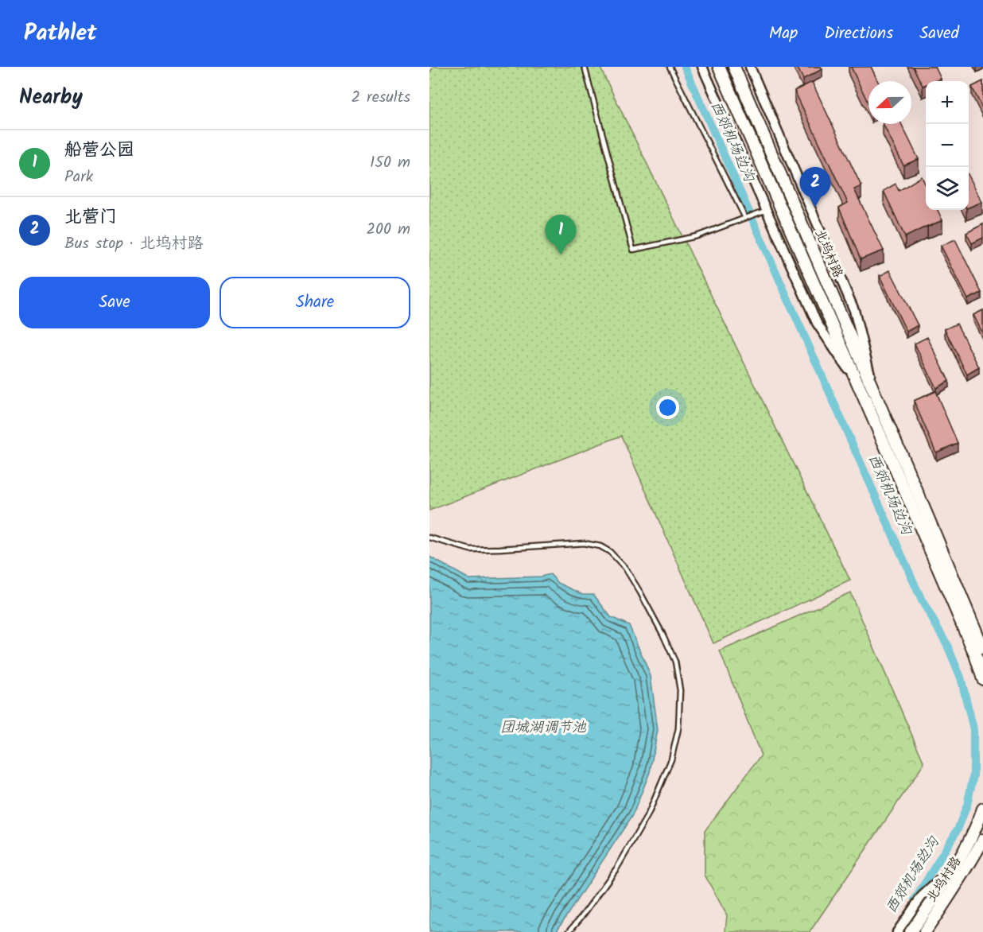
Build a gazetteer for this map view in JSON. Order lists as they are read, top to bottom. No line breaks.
{"streets":{"main road":["北坞村路"]},"water":["西郊机场边沟","团城湖调节池"],"north":"left","page":{"header":"Pathlet","nav":["Map","Directions","Saved"],"heading":["Nearby","2 results"],"map_buttons":["+","−"],"list":[{"mark":"1","name":"船营公园","note":"Park","value":"150 m"},{"mark":"2","name":"北营门","note":"Bus stop · 北坞村路","value":"200 m"}],"pins":["2","1"],"buttons":["Save","Share"]}}
